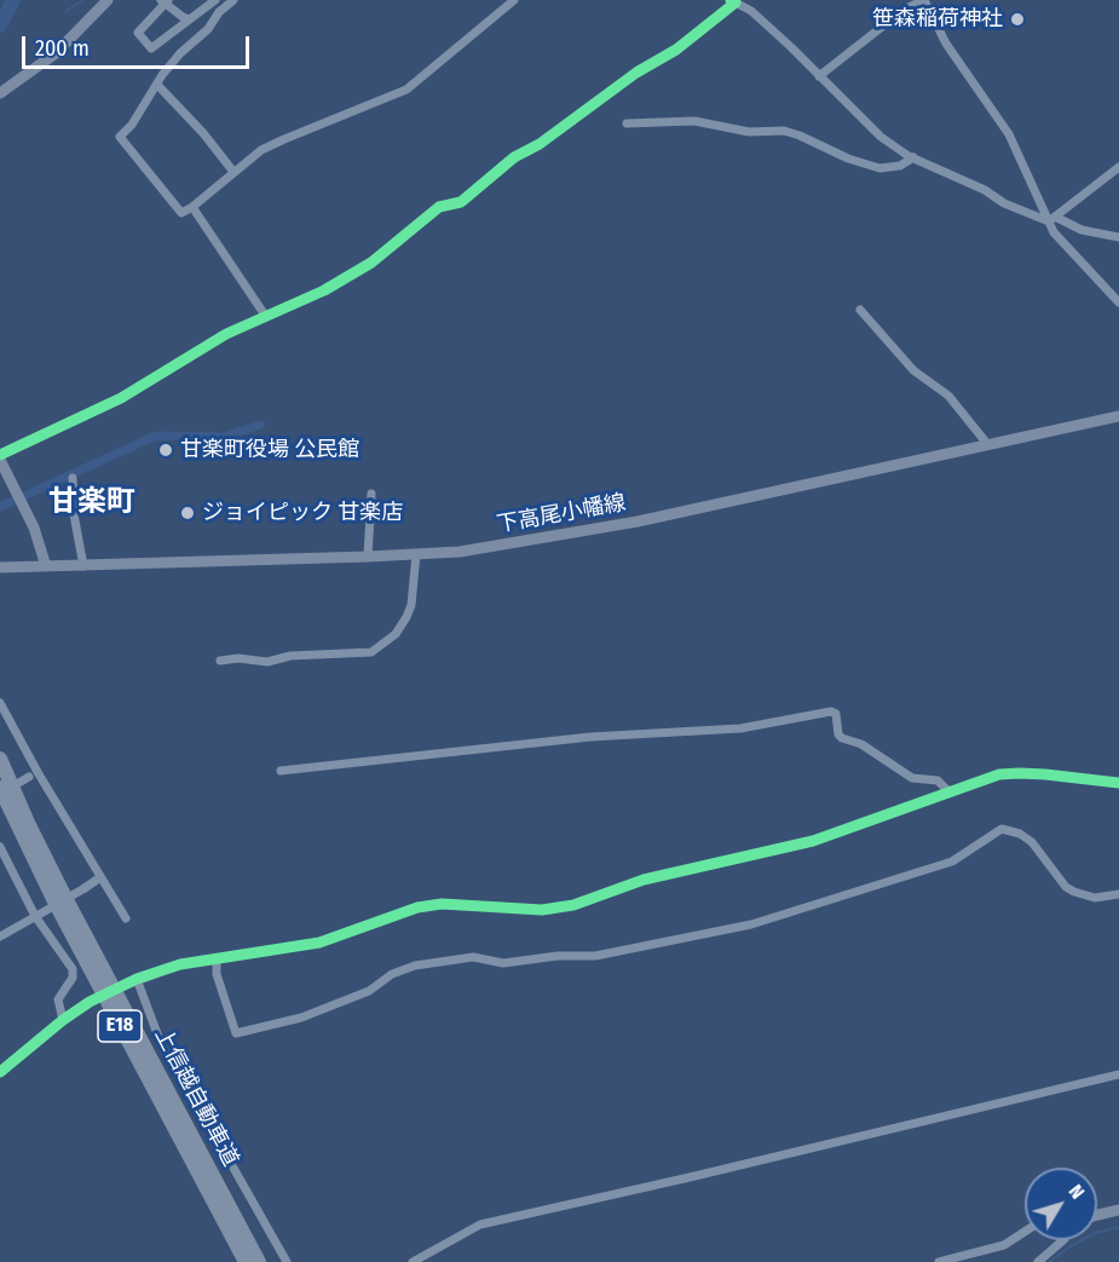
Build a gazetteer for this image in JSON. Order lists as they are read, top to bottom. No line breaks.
{"streets":{"highway":["E18","上信越自動車道"],"main road":["下高尾小幡線"]},"districts":["甘楽町"],"places":["笹森稲荷神社","甘楽町役場 公民館","ジョイピック 甘楽店"],"scale_bar":"200 m","north":"top right"}
